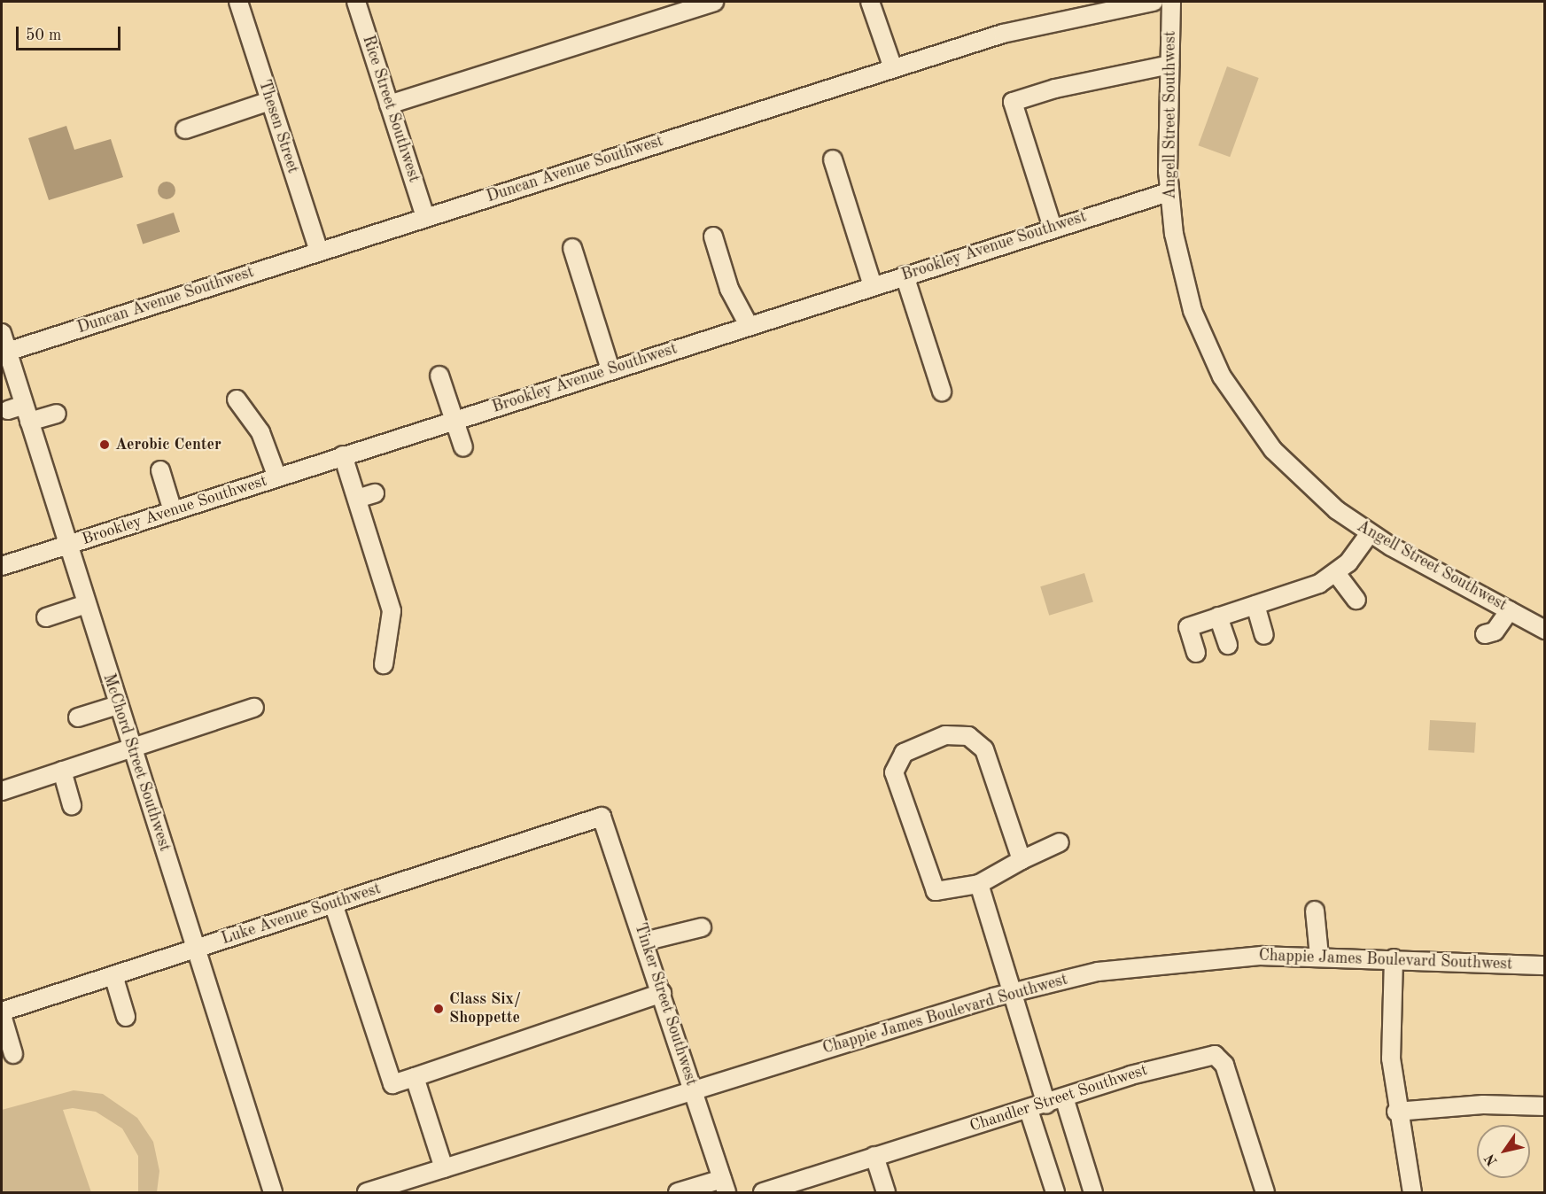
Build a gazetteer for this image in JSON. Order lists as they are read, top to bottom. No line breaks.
{"streets":{"street":["Rice Street Southwest","Angell Street Southwest","Thesen Street","Duncan Avenue Southwest","Brookley Avenue Southwest","McChord Street Southwest","Luke Avenue Southwest","Chappie James Boulevard Southwest","Tinker Street Southwest","Chandler Street Southwest"]},"crossings":[["Rice Street Southwest","Duncan Avenue Southwest"],["Angell Street Southwest","Brookley Avenue Southwest"],["Thesen Street","Duncan Avenue Southwest"],["Duncan Avenue Southwest","McChord Street Southwest"],["Brookley Avenue Southwest","McChord Street Southwest"],["McChord Street Southwest","Luke Avenue Southwest"],["Luke Avenue Southwest","Tinker Street Southwest"],["Chappie James Boulevard Southwest","Tinker Street Southwest"]],"places":["Aerobic Center","Class Six/ Shoppette"],"scale_bar":"50 m","north":"bottom left"}
